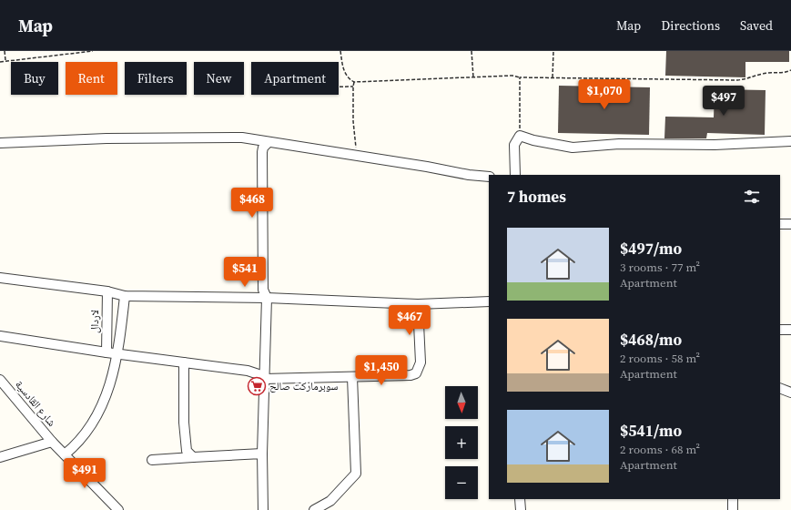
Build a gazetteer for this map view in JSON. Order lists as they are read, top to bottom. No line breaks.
{"streets":{"street":["لاردال","شارع القادسية"]},"places":{"supermarket":["سوبرماركت صالح"]},"north":"bottom","page":{"header":"Map","nav":["Map","Directions","Saved"],"chip":["Buy","Rent","Filters","New","Apartment"],"price":["$1,070","$497","$468","$541","$467","$1,450","$491"],"heading":"7 homes","list":[{"name":"$497/mo","note":"3 rooms · 77 m² · Apartment"},{"name":"$468/mo","note":"2 rooms · 58 m² · Apartment"},{"name":"$541/mo","note":"2 rooms · 68 m² · Apartment"}],"map_buttons":["+","−"]}}
